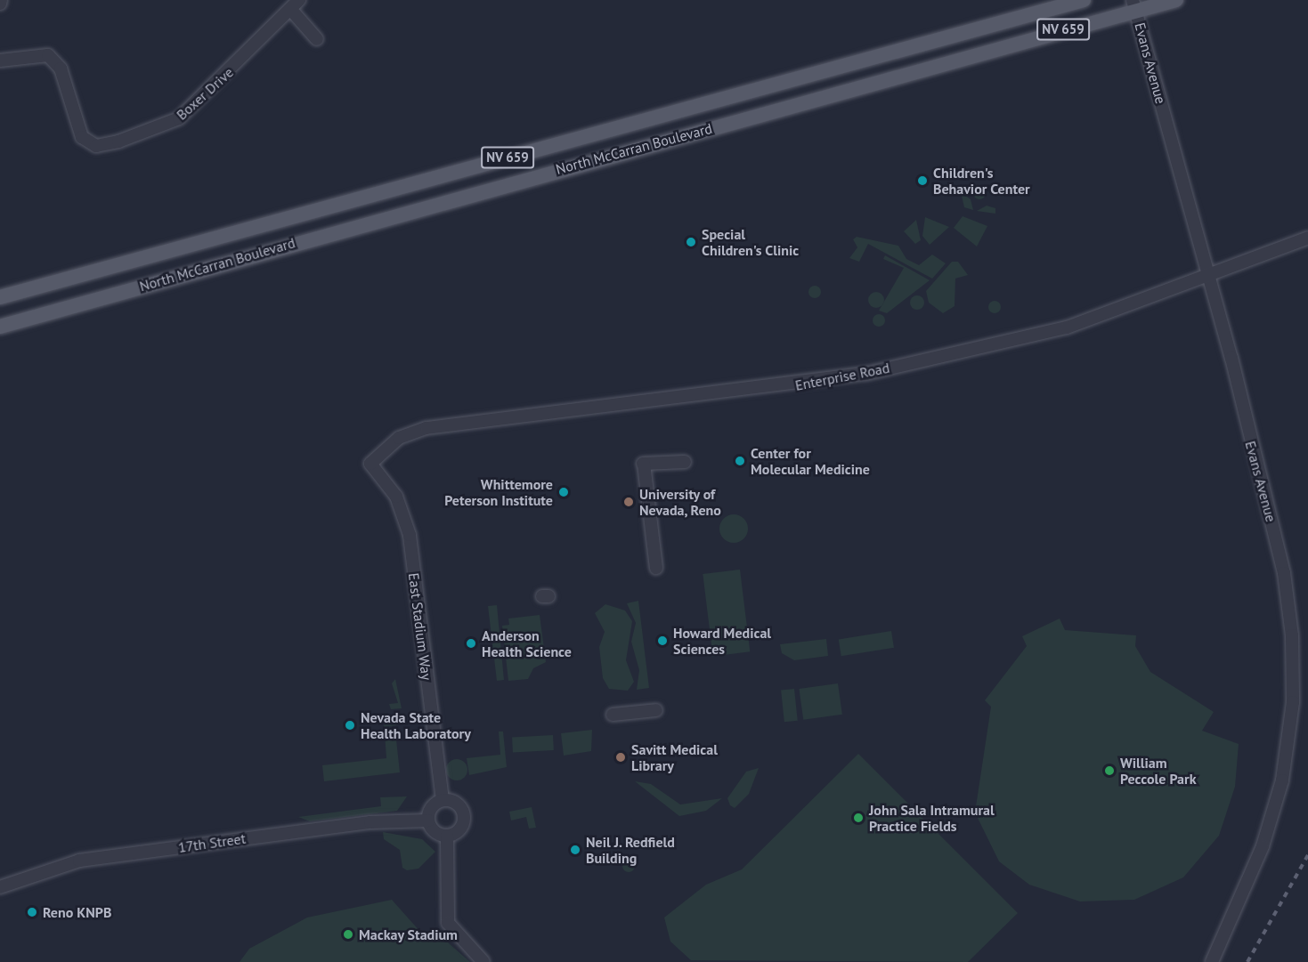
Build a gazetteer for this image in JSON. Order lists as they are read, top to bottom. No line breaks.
{"streets":{"main road":["NV 659","North McCarran Boulevard"],"street":["Evans Avenue","Boxer Drive","Enterprise Road","East Stadium Way","17th Street"]},"crossings":[["Evans Avenue","North McCarran Boulevard"],["Evans Avenue","Enterprise Road"],["Enterprise Road","East Stadium Way"],["East Stadium Way","17th Street"]],"places":["Children's Behavior Center","Special Children's Clinic","Center for Molecular Medicine","Whittemore Peterson Institute","University of Nevada, Reno","Howard Medical Sciences","Anderson Health Science","Nevada State Health Laboratory","Savitt Medical Library","William Peccole Park","John Sala Intramural Practice Fields","Neil J. Redfield Building","Reno KNPB","Mackay Stadium"]}
